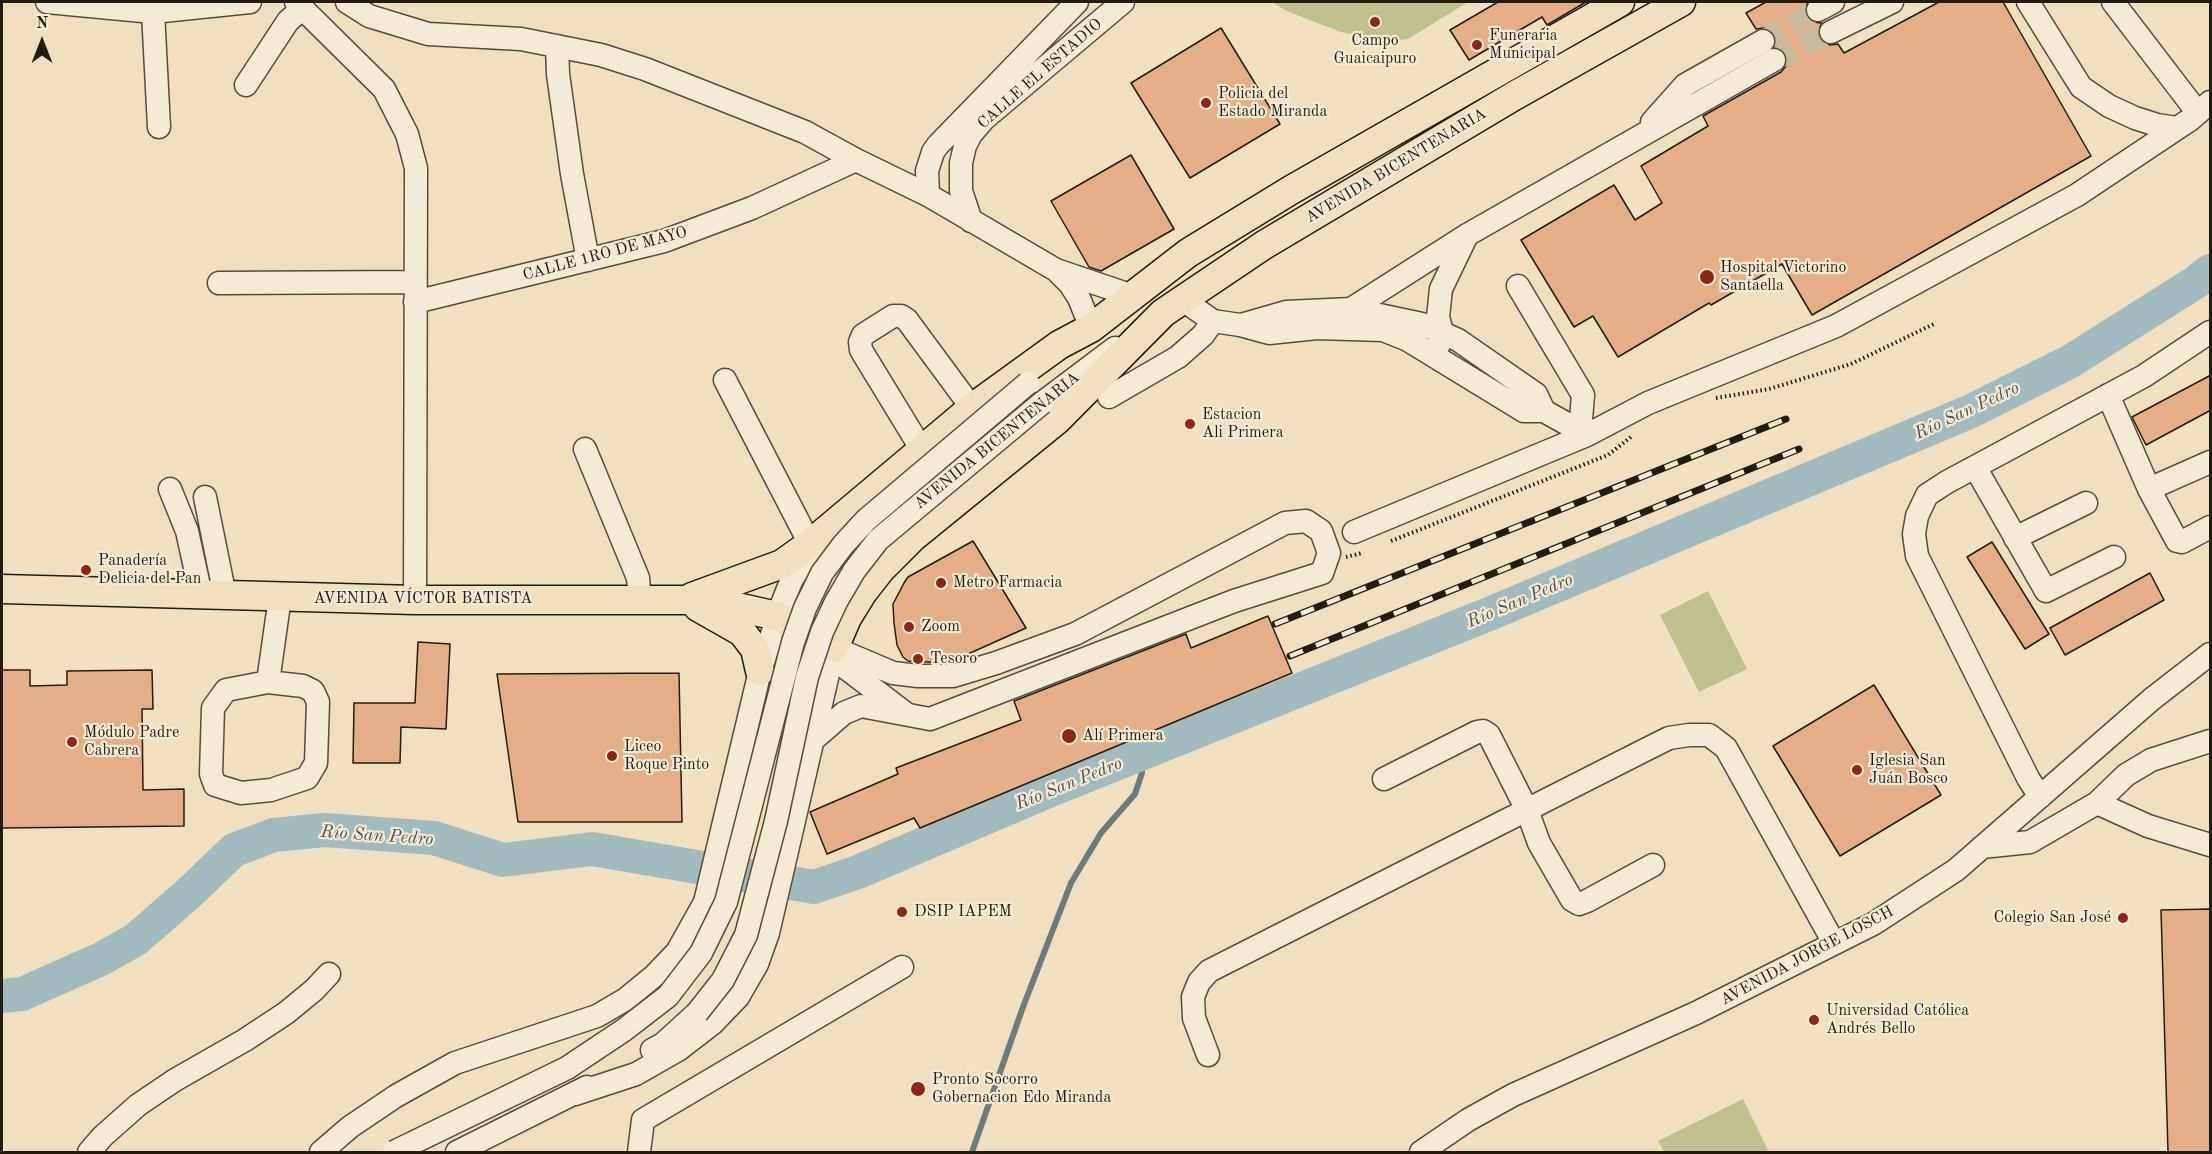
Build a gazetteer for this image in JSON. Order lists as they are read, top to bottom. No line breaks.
{"streets":{"main road":["AVENIDA BICENTENARIA","AVENIDA VÍCTOR BATISTA"],"street":["CALLE EL ESTADIO","CALLE 1RO DE MAYO","AVENIDA JORGE LOSCH"]},"water":["Río San Pedro"],"places":["Campo Guaicaipuro","Funeraria Municipal","Policia del Estado Miranda","Hospital Victorino Santaella","Estacion Ali Primera","Panadería Delicia del Pan","Metro Farmacia","Zoom","Tesoro","Alí Primera","Módulo Padre Cabrera","Liceo Roque Pinto","Iglesia San Juán Bosco","DSIP IAPEM","Colegio San José","Universidad Católica Andrés Bello","Pronto Socorro Gobernacion Edo Miranda"],"north":"top"}
